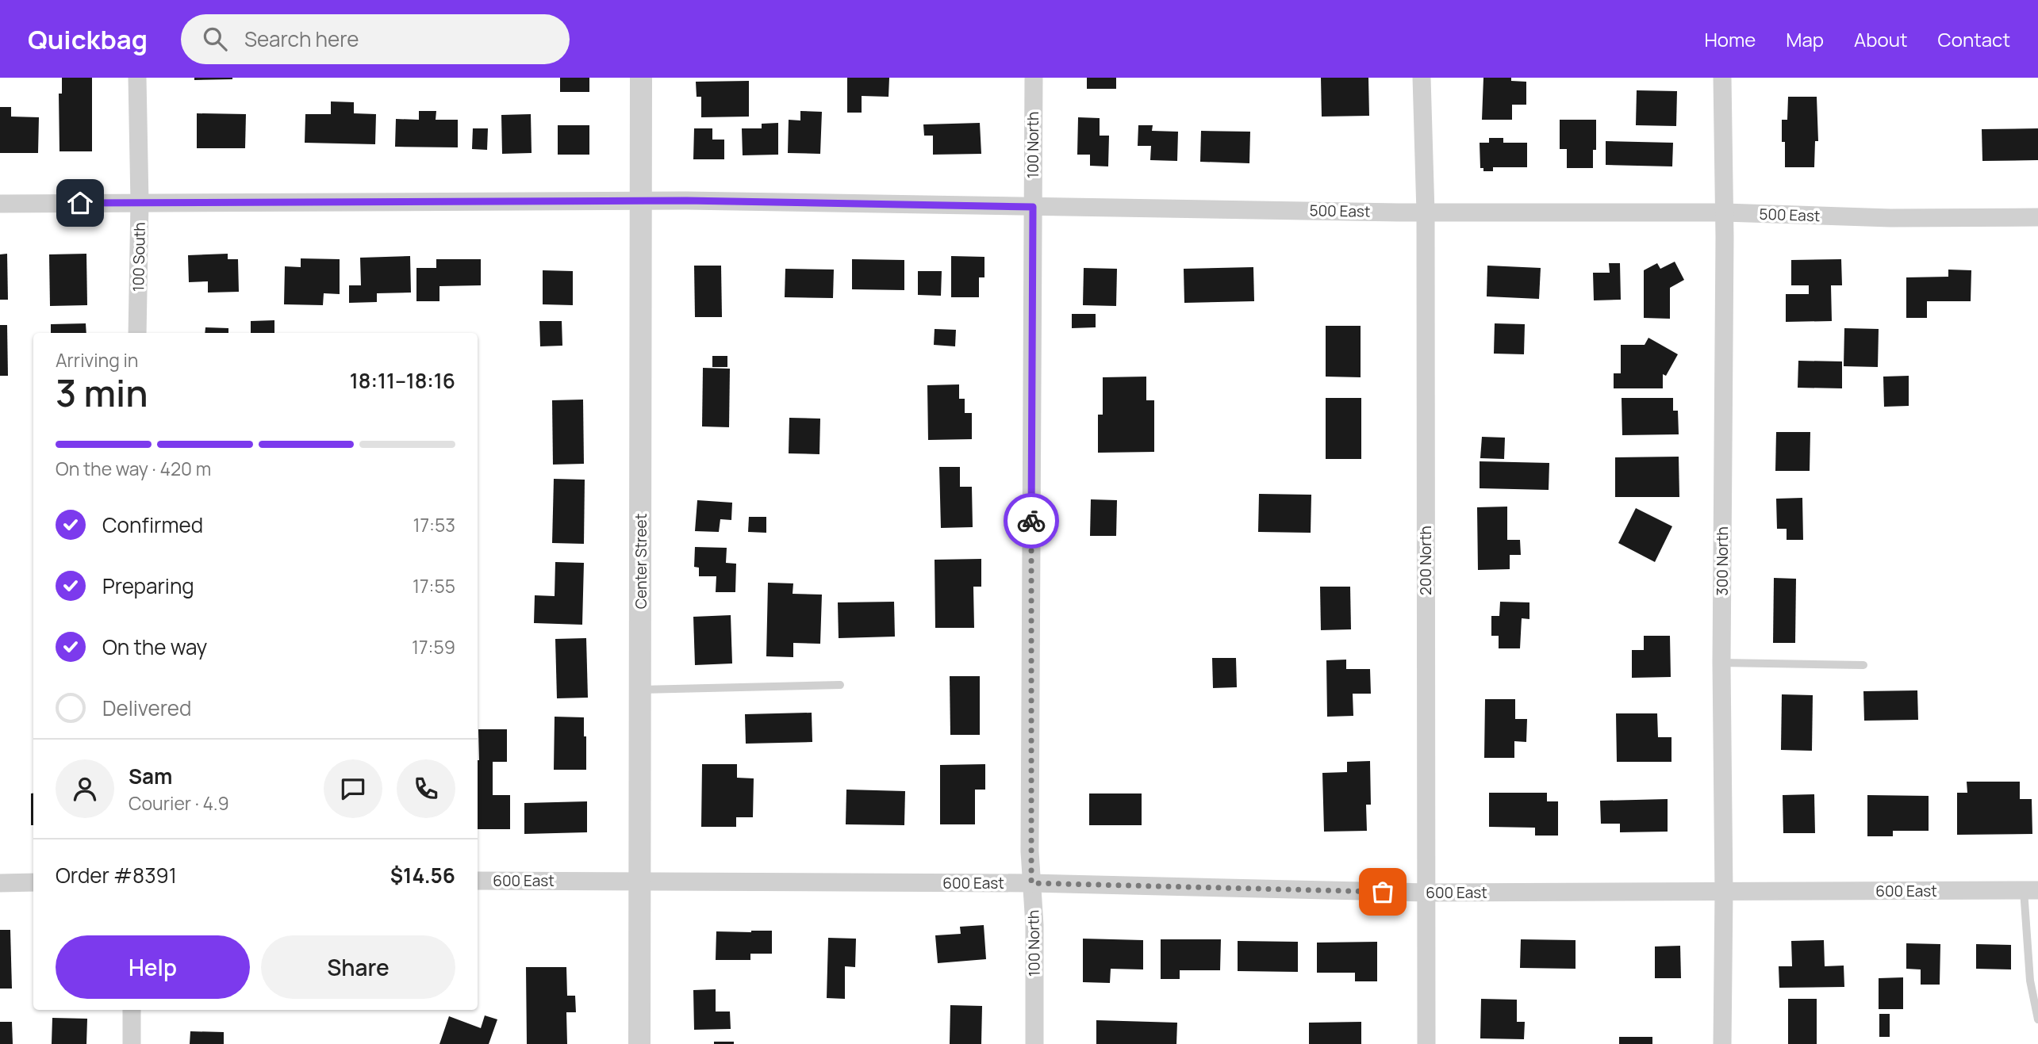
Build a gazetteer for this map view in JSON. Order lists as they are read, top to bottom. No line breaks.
{"streets":{"street":["100 North","500 East","100 South","200 North","Center Street","300 North","600 East"]},"crossings":[["100 North","500 East"],["100 North","600 East"],["500 East","100 South"],["500 East","200 North"],["500 East","Center Street"],["500 East","300 North"],["200 North","600 East"],["Center Street","600 East"],["300 North","600 East"]],"page":{"header":"Quickbag","search":"Search here","nav":["Home","Map","About","Contact"],"heading":["3 min","Arriving in","18:11–18:16"],"panel":["Sam","Courier · 4.9","Order #8391","$14.56"],"bar":"On the way · 420 m","list":[["Confirmed","17:53"],["Preparing","17:55"],["On the way","17:59"],"Delivered"],"buttons":["Help","Share"]}}
